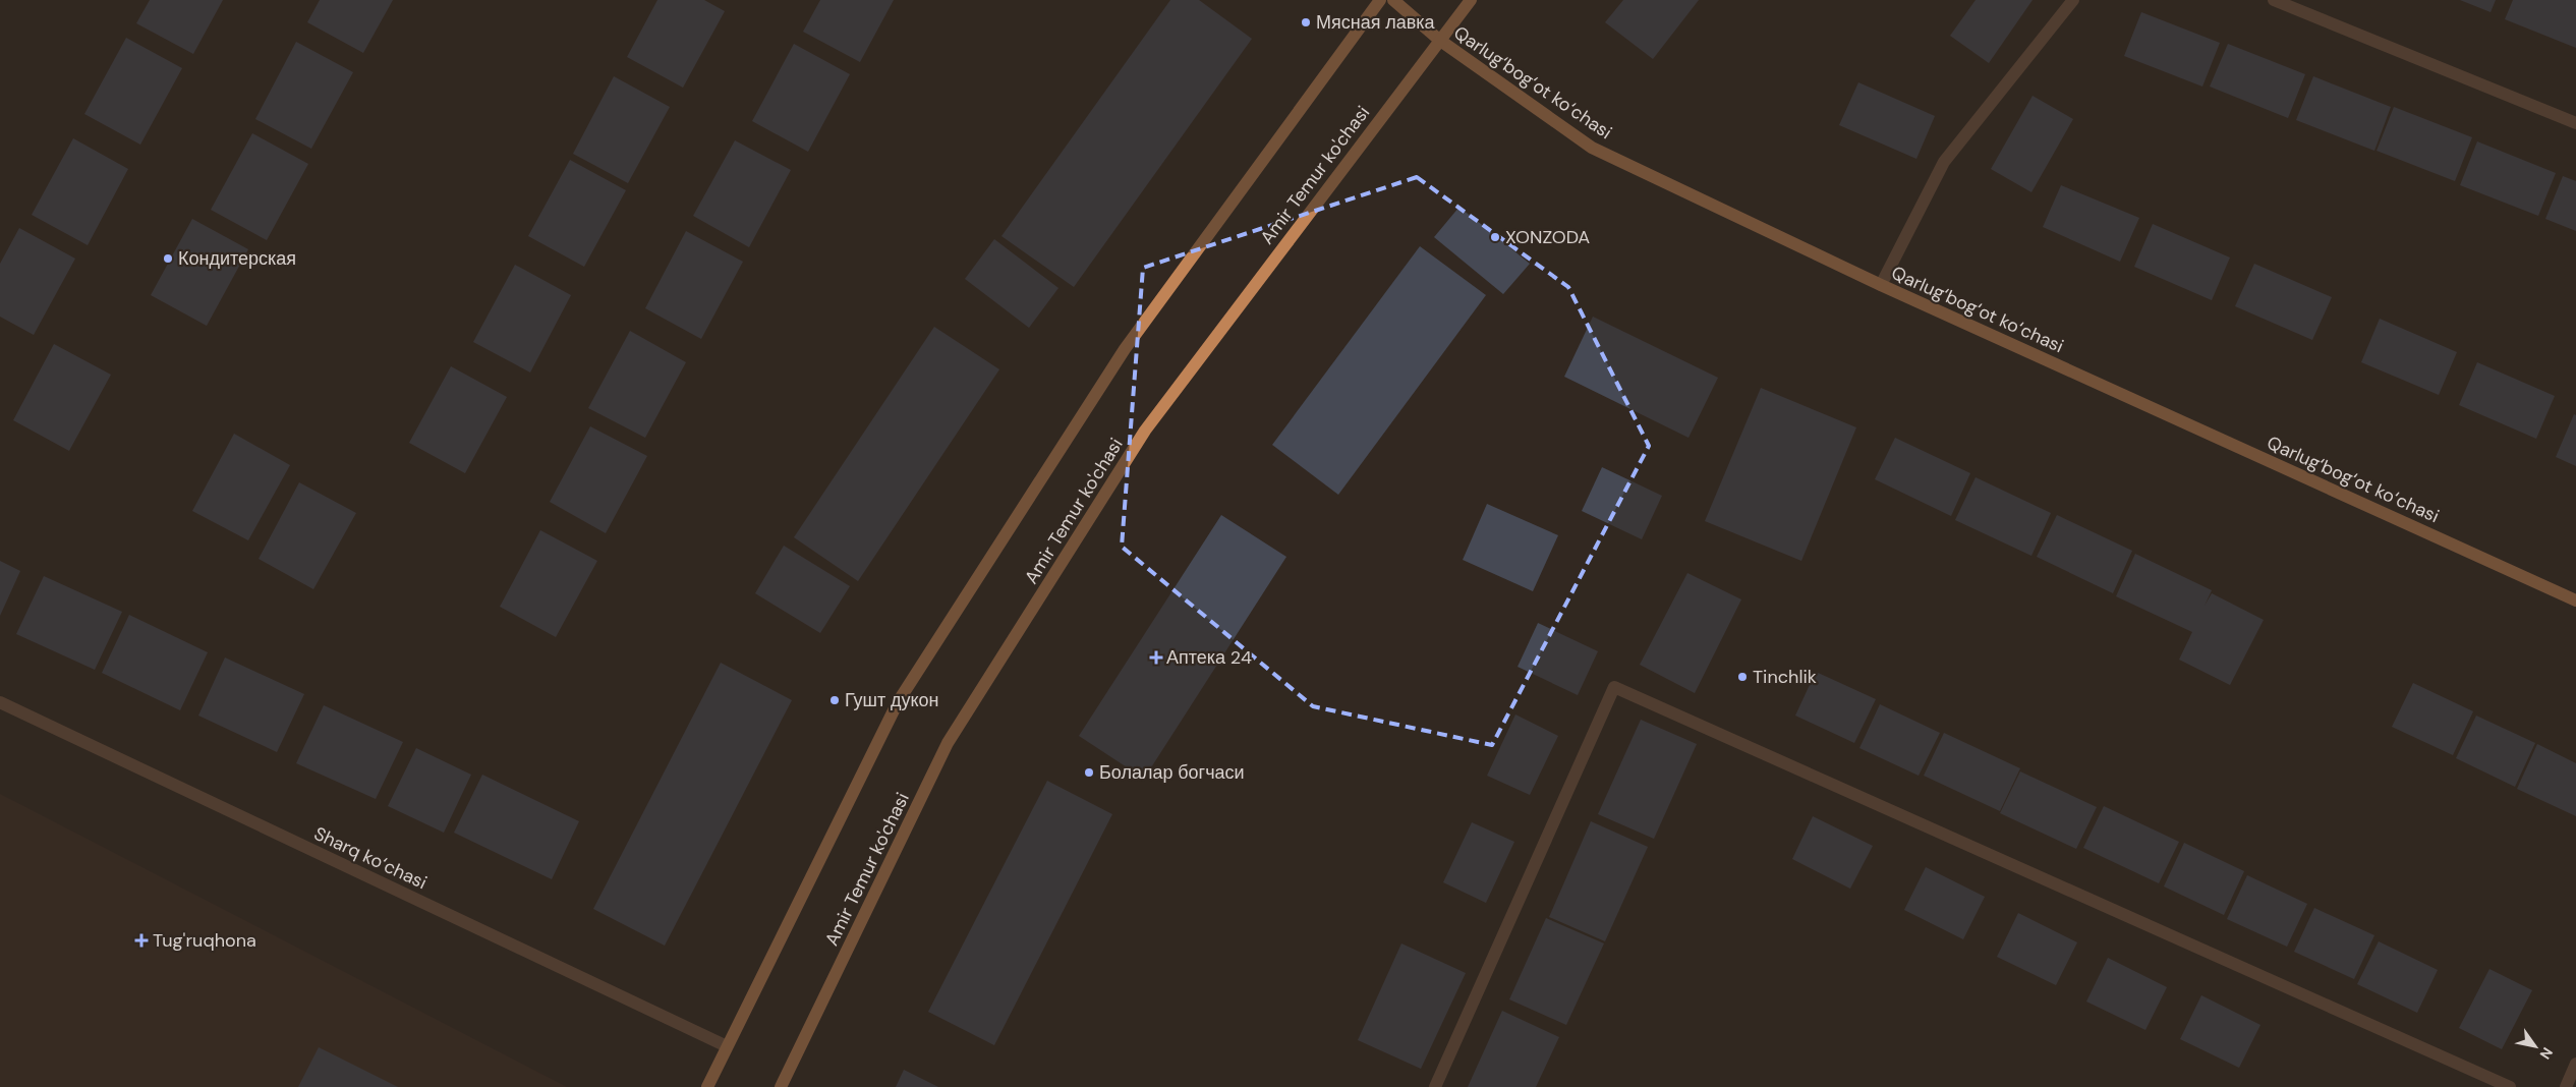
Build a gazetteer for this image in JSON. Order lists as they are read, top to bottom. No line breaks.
{"streets":{"main road":["Qarlug‘bog‘ot ko‘chasi","Amir Temur ko'chasi"],"street":["Sharq ko‘chasi"]},"crossings":[["Qarlug‘bog‘ot ko‘chasi","Amir Temur ko'chasi"]],"places":{"other":["Мясная лавка","XONZODA","Кондитерская","Tinchlik","Гушт дукон","Болалар богчаси"],"health":["Аптека 24","Tug'ruqhona"]},"north":"bottom right"}
